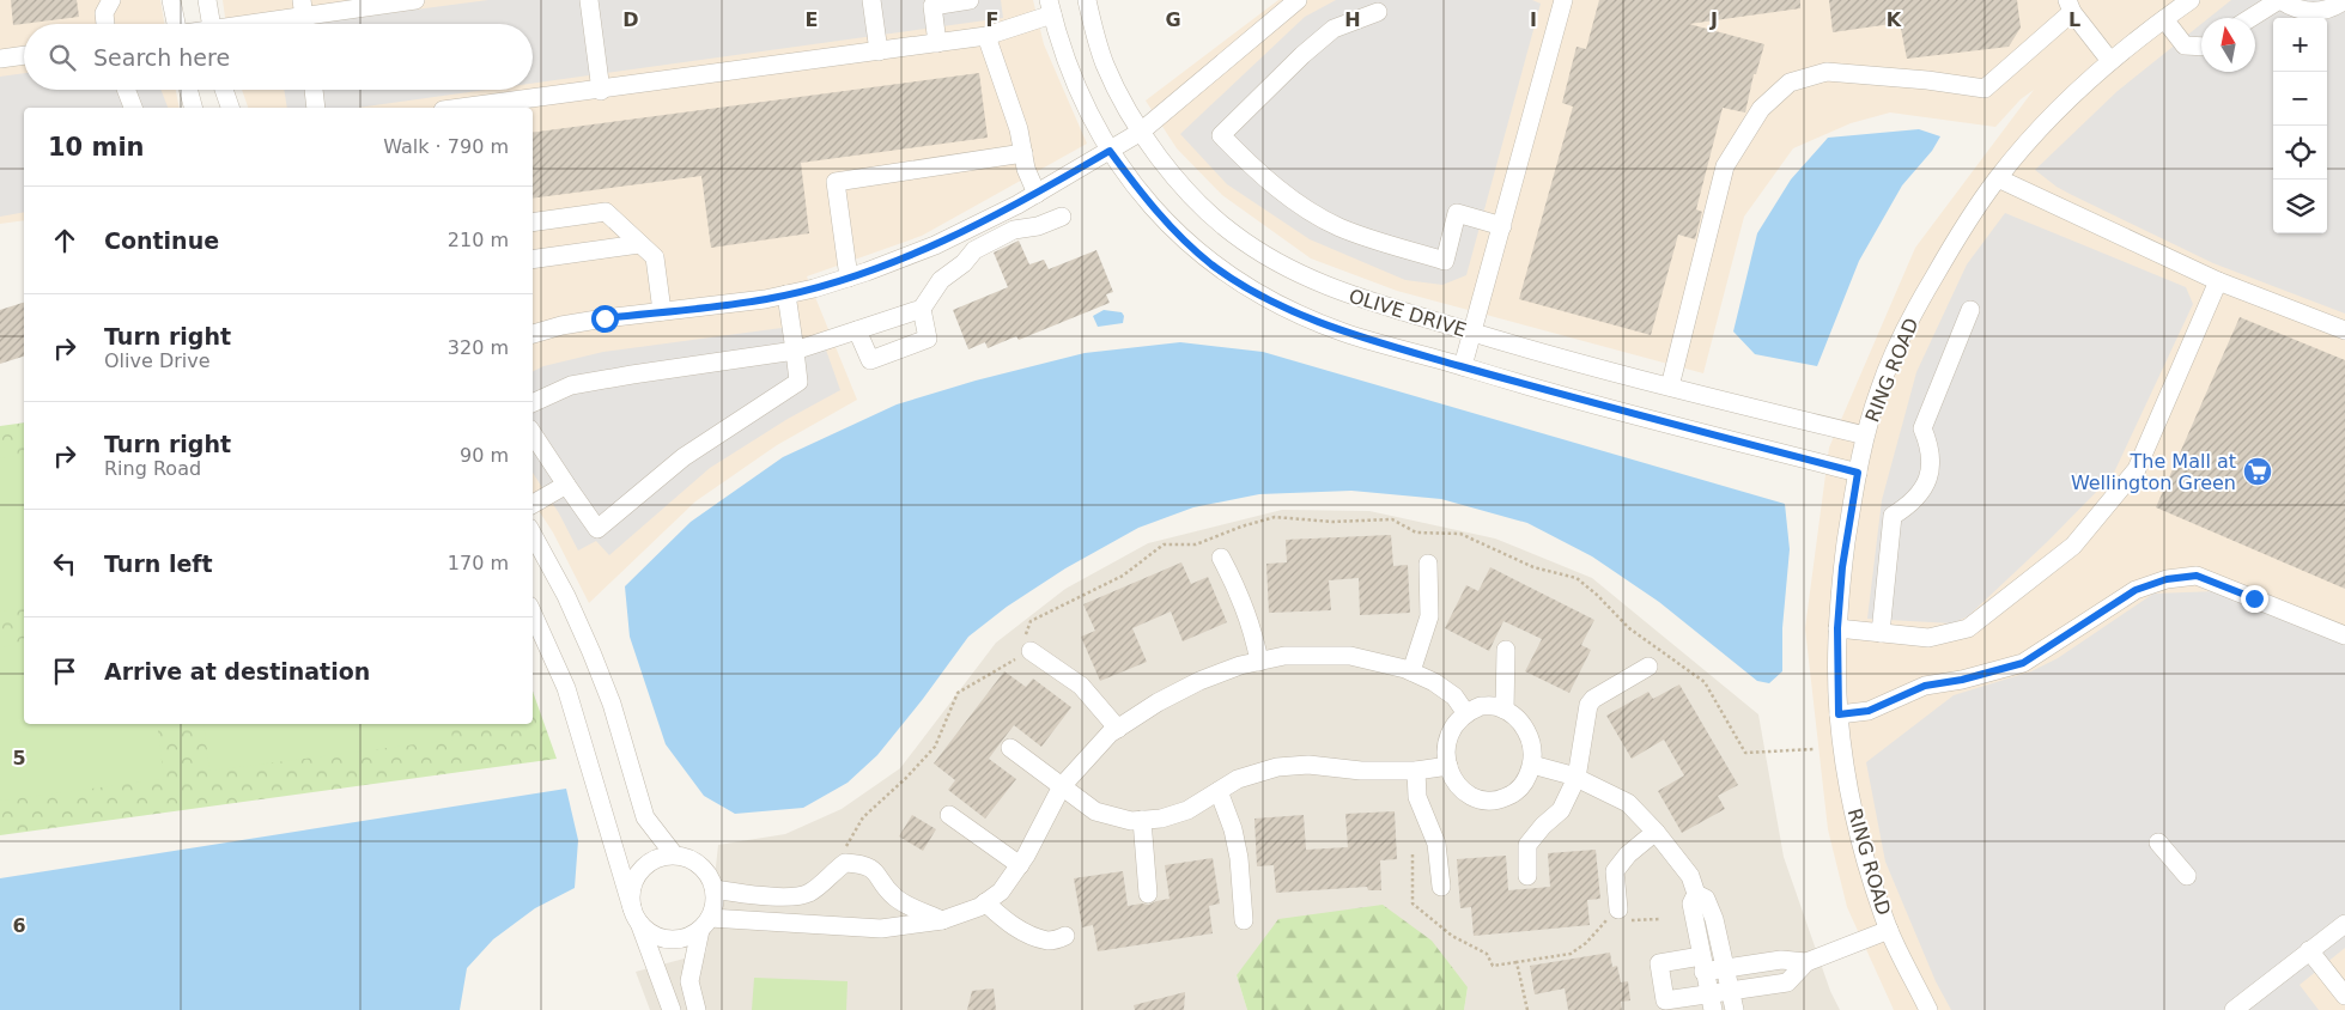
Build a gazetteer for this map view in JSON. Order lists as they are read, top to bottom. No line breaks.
{"streets":{"street":["OLIVE DRIVE","RING ROAD"]},"crossings":[["OLIVE DRIVE","RING ROAD"]],"places":{"supermarket":["The Mall at Wellington Green"]},"north":"top","page":{"map_buttons":["+","−"],"search":"Search here","heading":["10 min","Walk · 790 m"],"list":[["Continue","210 m"],["Turn right","Olive Drive","320 m"],["Turn right","Ring Road","90 m"],["Turn left","170 m"],"Arrive at destination"]},"grid":{"columns":["D","E","F","G","H","I","J","K","L"],"rows":["5","6"]}}
